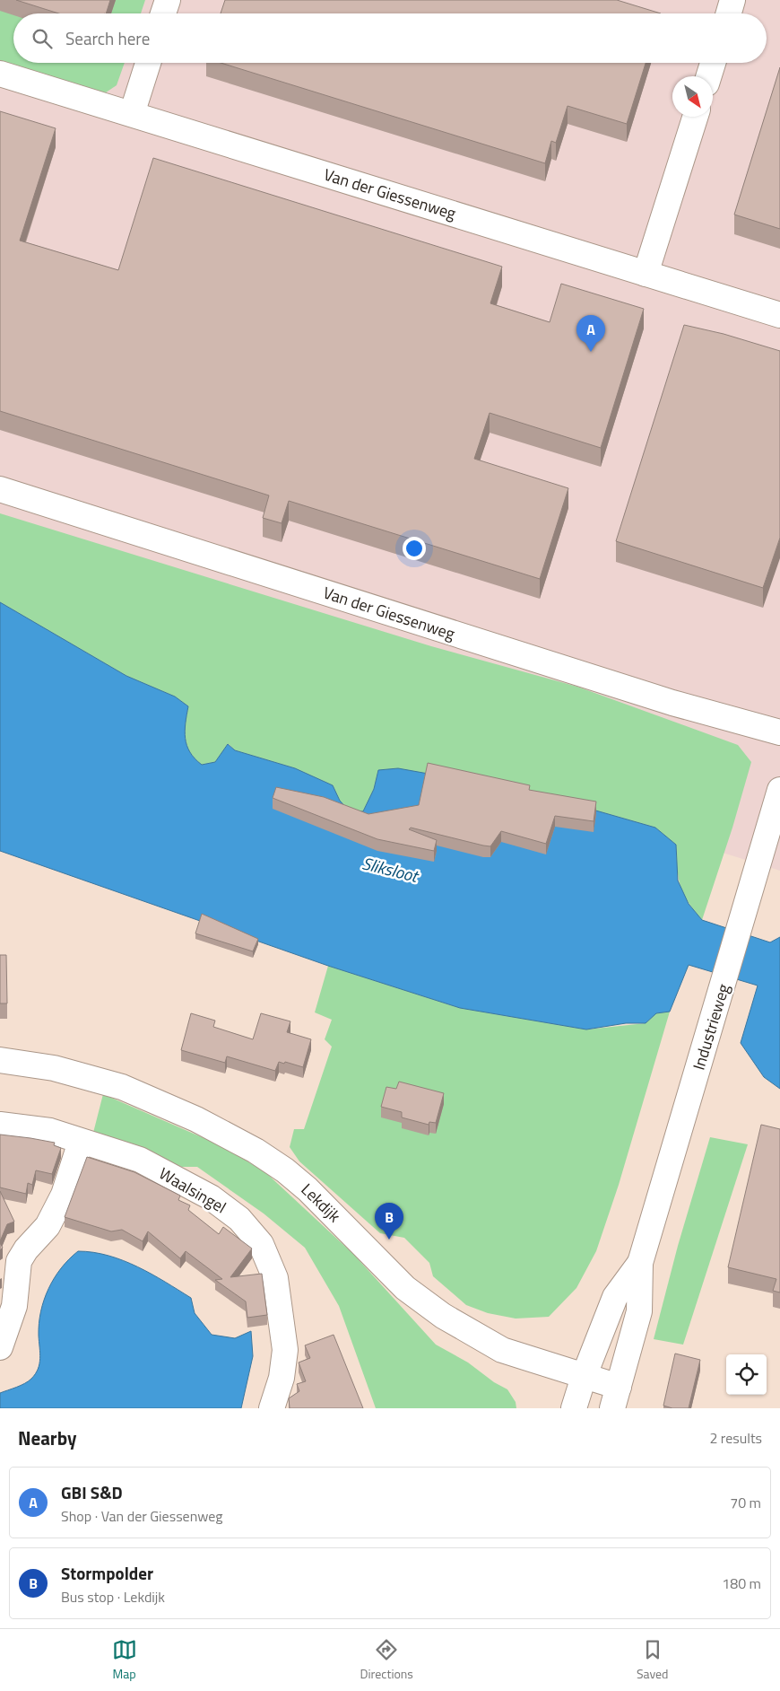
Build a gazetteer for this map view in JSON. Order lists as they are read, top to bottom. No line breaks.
{"streets":{"street":["Van der Giessenweg","Industrieweg","Waalsingel","Lekdijk"]},"crossings":[["Industrieweg","Lekdijk"]],"water":["Sliksloot"],"north":"bottom right","page":{"search":"Search here","pins":["A","B"],"heading":["Nearby","2 results"],"list":[{"mark":"A","name":"GBI S&D","note":"Shop · Van der Giessenweg","value":"70 m"},{"mark":"B","name":"Stormpolder","note":"Bus stop · Lekdijk","value":"180 m"}],"nav":["Map","Directions","Saved"]}}
